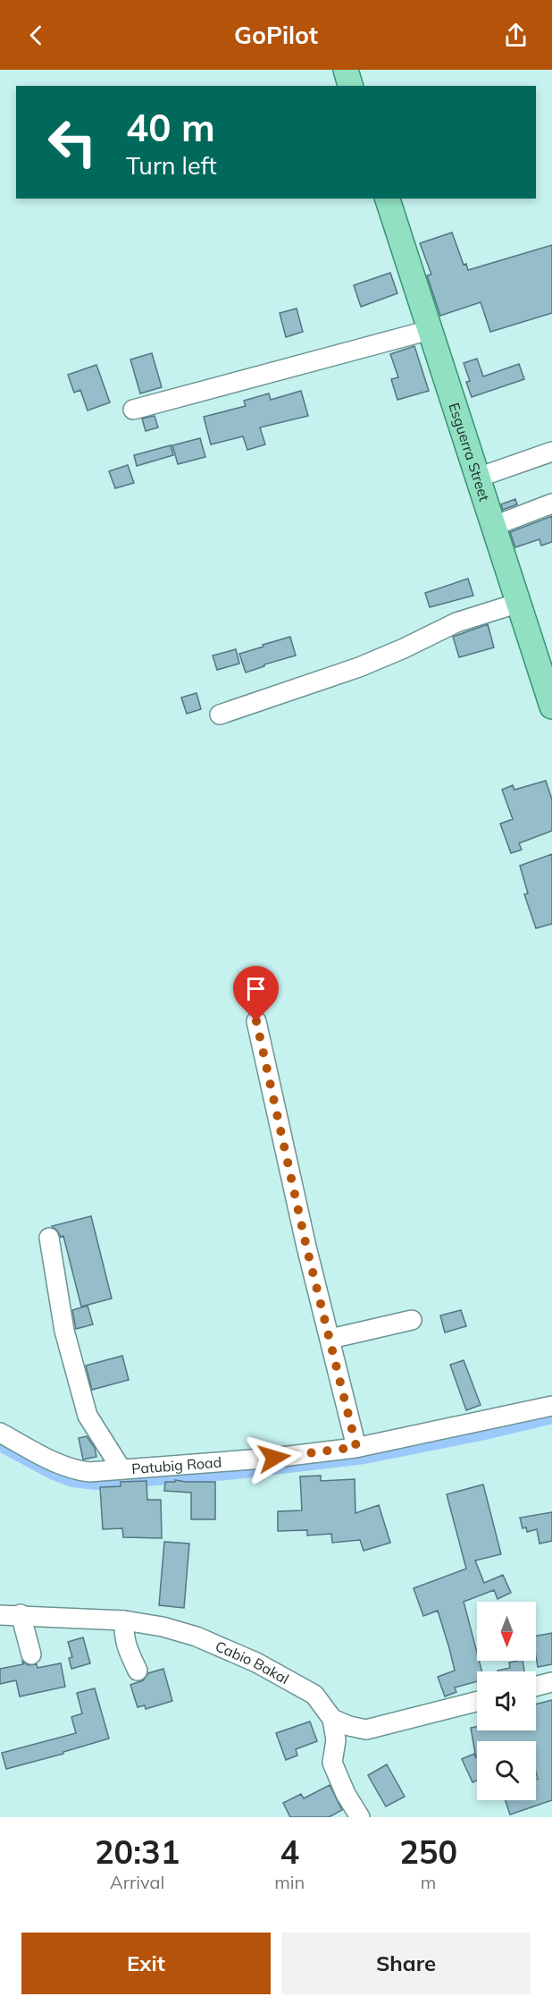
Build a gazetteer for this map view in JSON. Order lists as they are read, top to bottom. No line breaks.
{"streets":{"main road":["Esguerra Street"],"street":["Patubig Road","Cabio Bakal"]},"north":"bottom","page":{"header":"GoPilot","turn":["40 m","Turn left"],"eta":["20:31","Arrival","4","min","250","m"],"buttons":["Exit","Share"]}}
